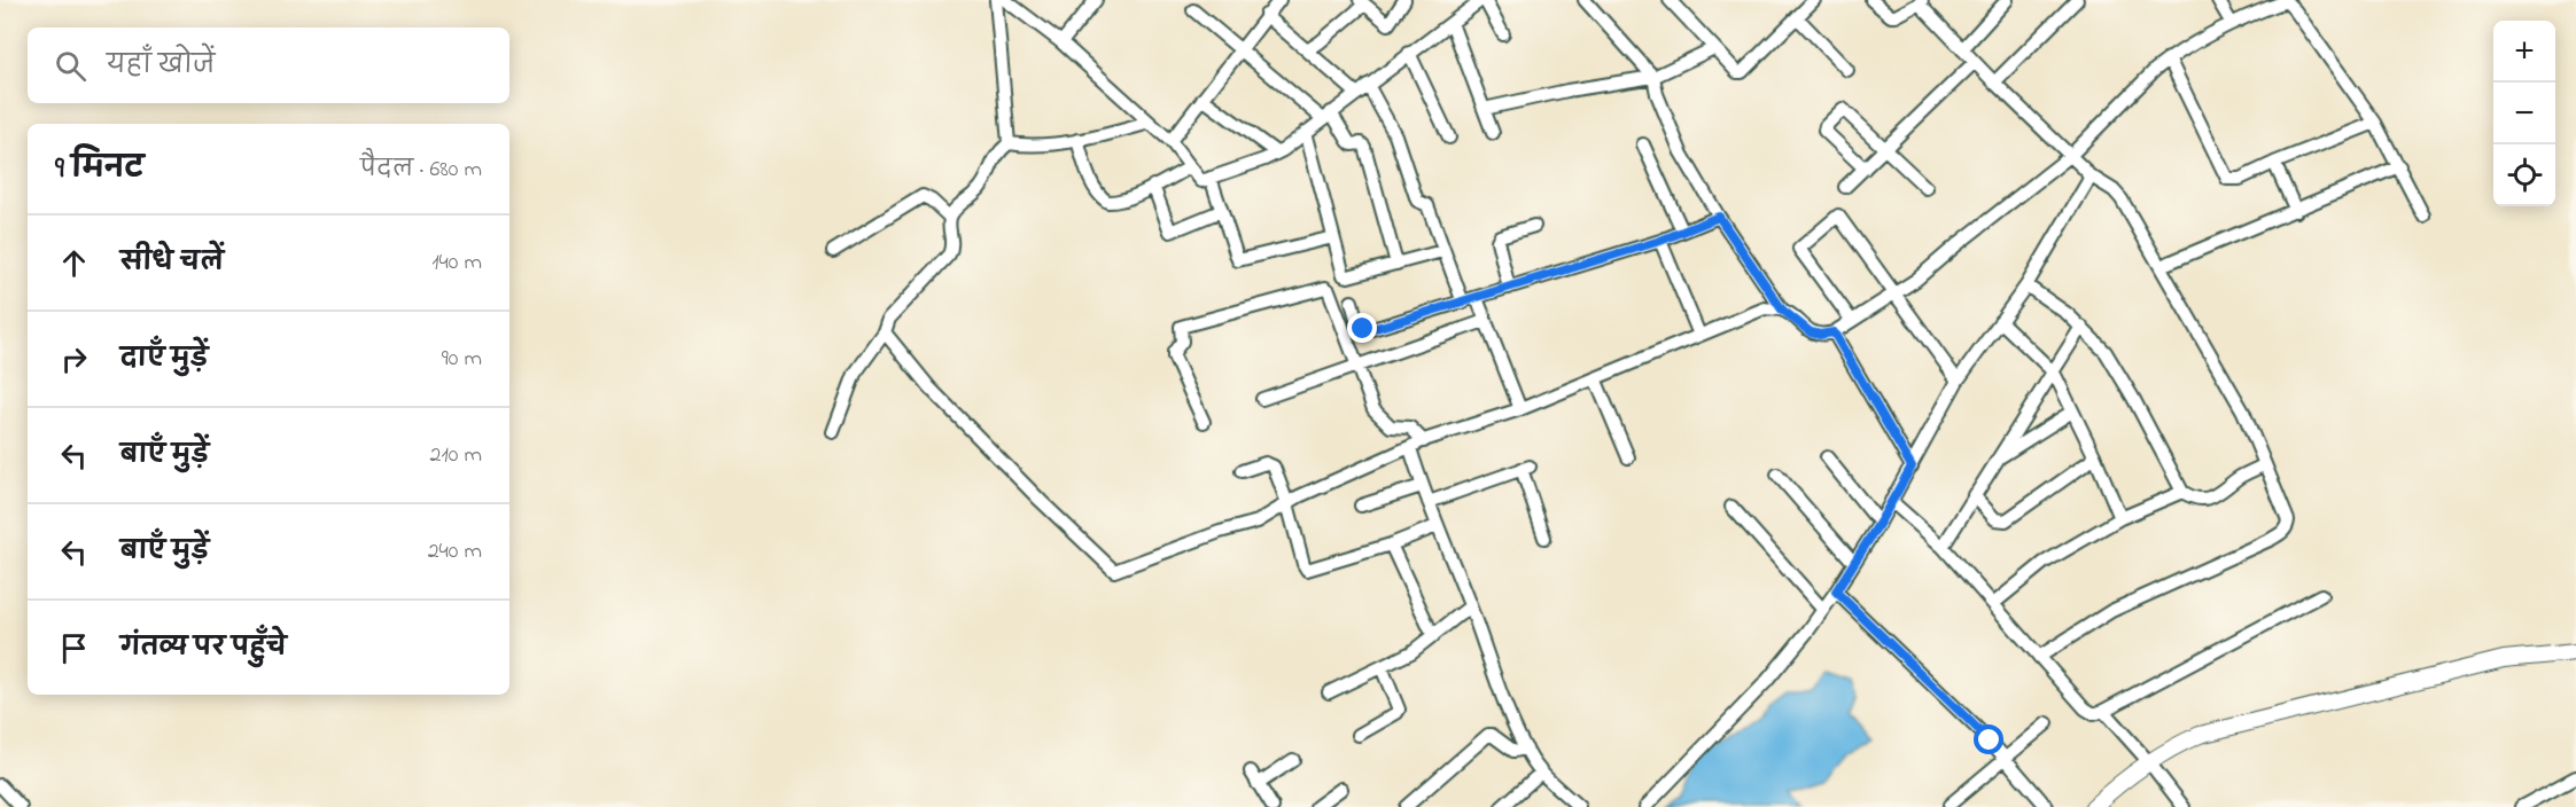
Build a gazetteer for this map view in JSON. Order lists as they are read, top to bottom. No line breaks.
{"page":{"map_buttons":["+","−"],"search":"यहाँ खोजें","heading":["9 मिनट","पैदल · 680 m"],"list":[["सीधे चलें","140 m"],["दाएँ मुड़ें","90 m"],["बाएँ मुड़ें","210 m"],["बाएँ मुड़ें","240 m"],"गंतव्य पर पहुँचे"]}}
